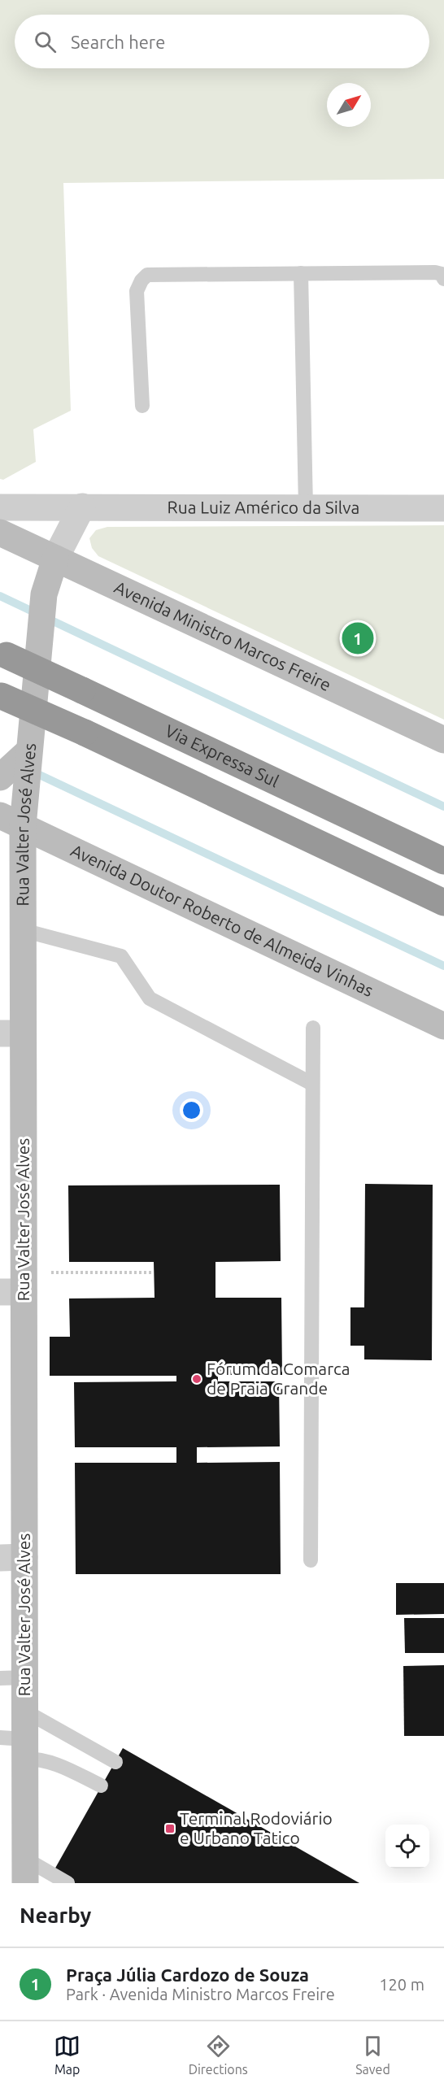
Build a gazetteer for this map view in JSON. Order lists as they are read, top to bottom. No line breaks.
{"streets":{"highway":["Via Expressa Sul"],"main road":["Avenida Ministro Marcos Freire","Rua Valter José Alves","Avenida Doutor Roberto de Almeida Vinhas"],"street":["Rua Luiz Américo da Silva"]},"crossings":[["Avenida Ministro Marcos Freire","Rua Valter José Alves"],["Rua Valter José Alves","Avenida Doutor Roberto de Almeida Vinhas"]],"places":{"other":["Fórum da Comarca de Praia Grande"],"transit":["Terminal Rodoviário e Urbano Tatico"]},"north":"top right","page":{"search":"Search here","pins":"1","heading":"Nearby","list":[{"mark":"1","name":"Praça Júlia Cardozo de Souza","note":"Park · Avenida Ministro Marcos Freire","value":"120 m"}],"nav":["Map","Directions","Saved"]}}
